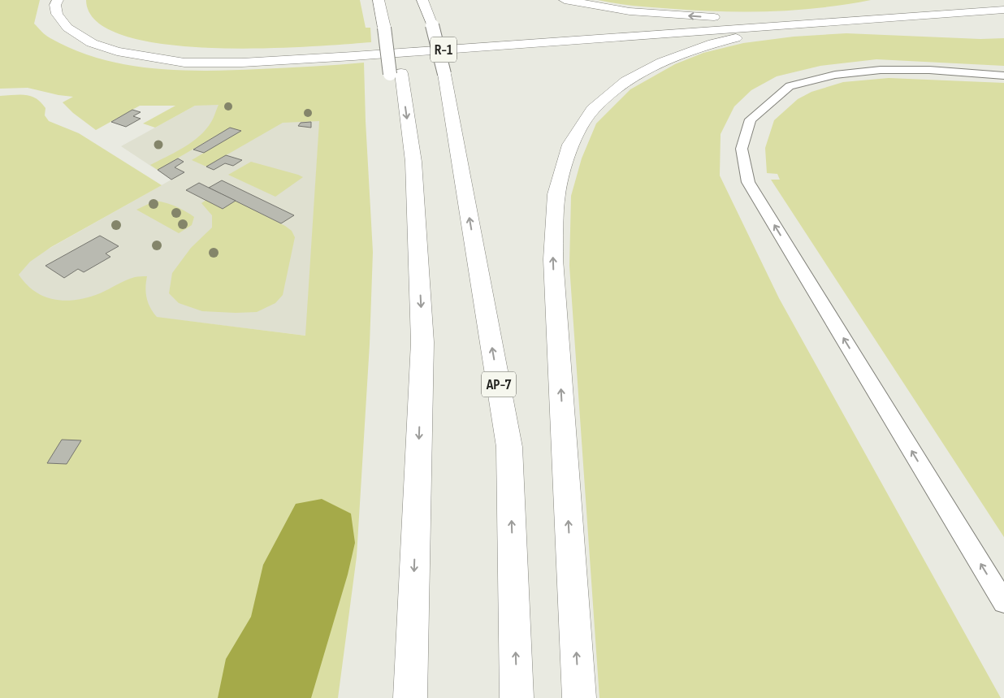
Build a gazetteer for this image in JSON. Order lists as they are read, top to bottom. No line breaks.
{"streets":{"highway":["R-1","AP-7"]}}
